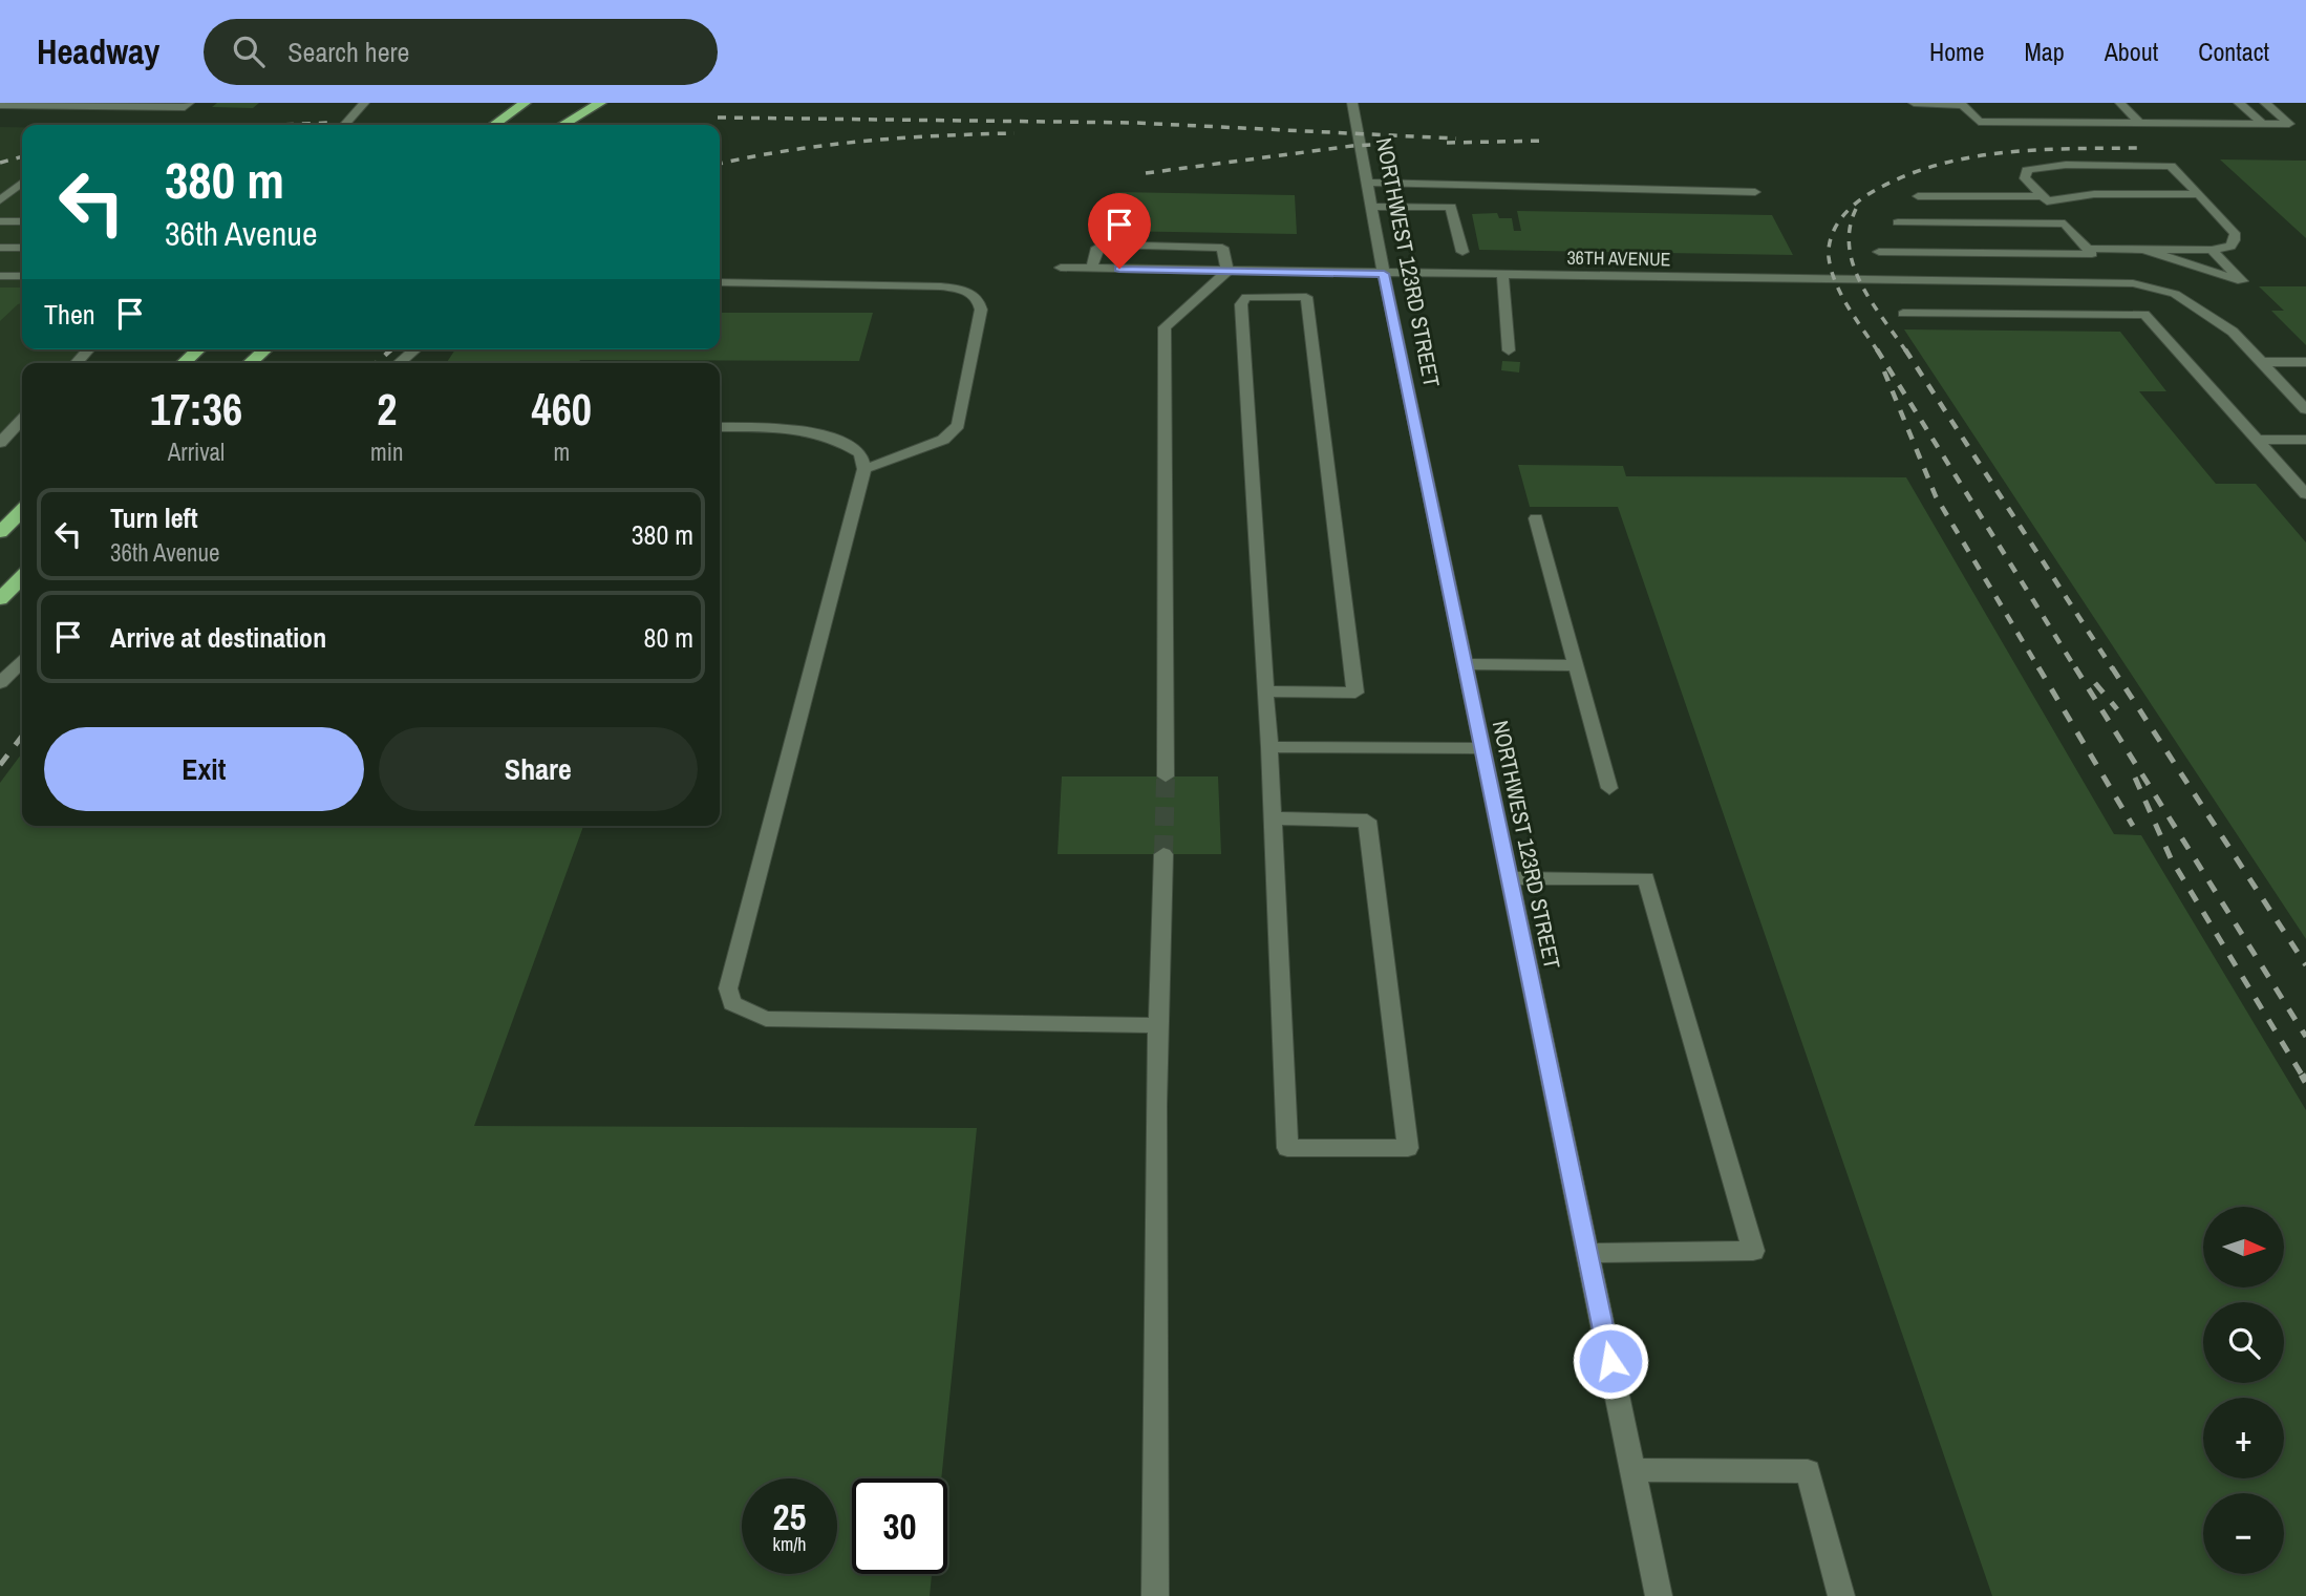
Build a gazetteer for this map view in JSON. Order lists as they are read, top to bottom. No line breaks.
{"streets":{"street":["36TH AVENUE","NORTHWEST 123RD STREET"]},"crossings":[["36TH AVENUE","NORTHWEST 123RD STREET"]],"north":"right","page":{"header":"Headway","search":"Search here","nav":["Home","Map","About","Contact"],"turn":["380 m","36th Avenue"],"then":"Then","eta":["17:36","Arrival","2","min","460","m"],"list":[{"name":"Turn left","note":"36th Avenue","value":"380 m"},{"name":"Arrive at destination","value":"80 m"}],"buttons":["Exit","Share"],"map_buttons":["+","−"],"speed":"25 km/h","limit":"30"}}
